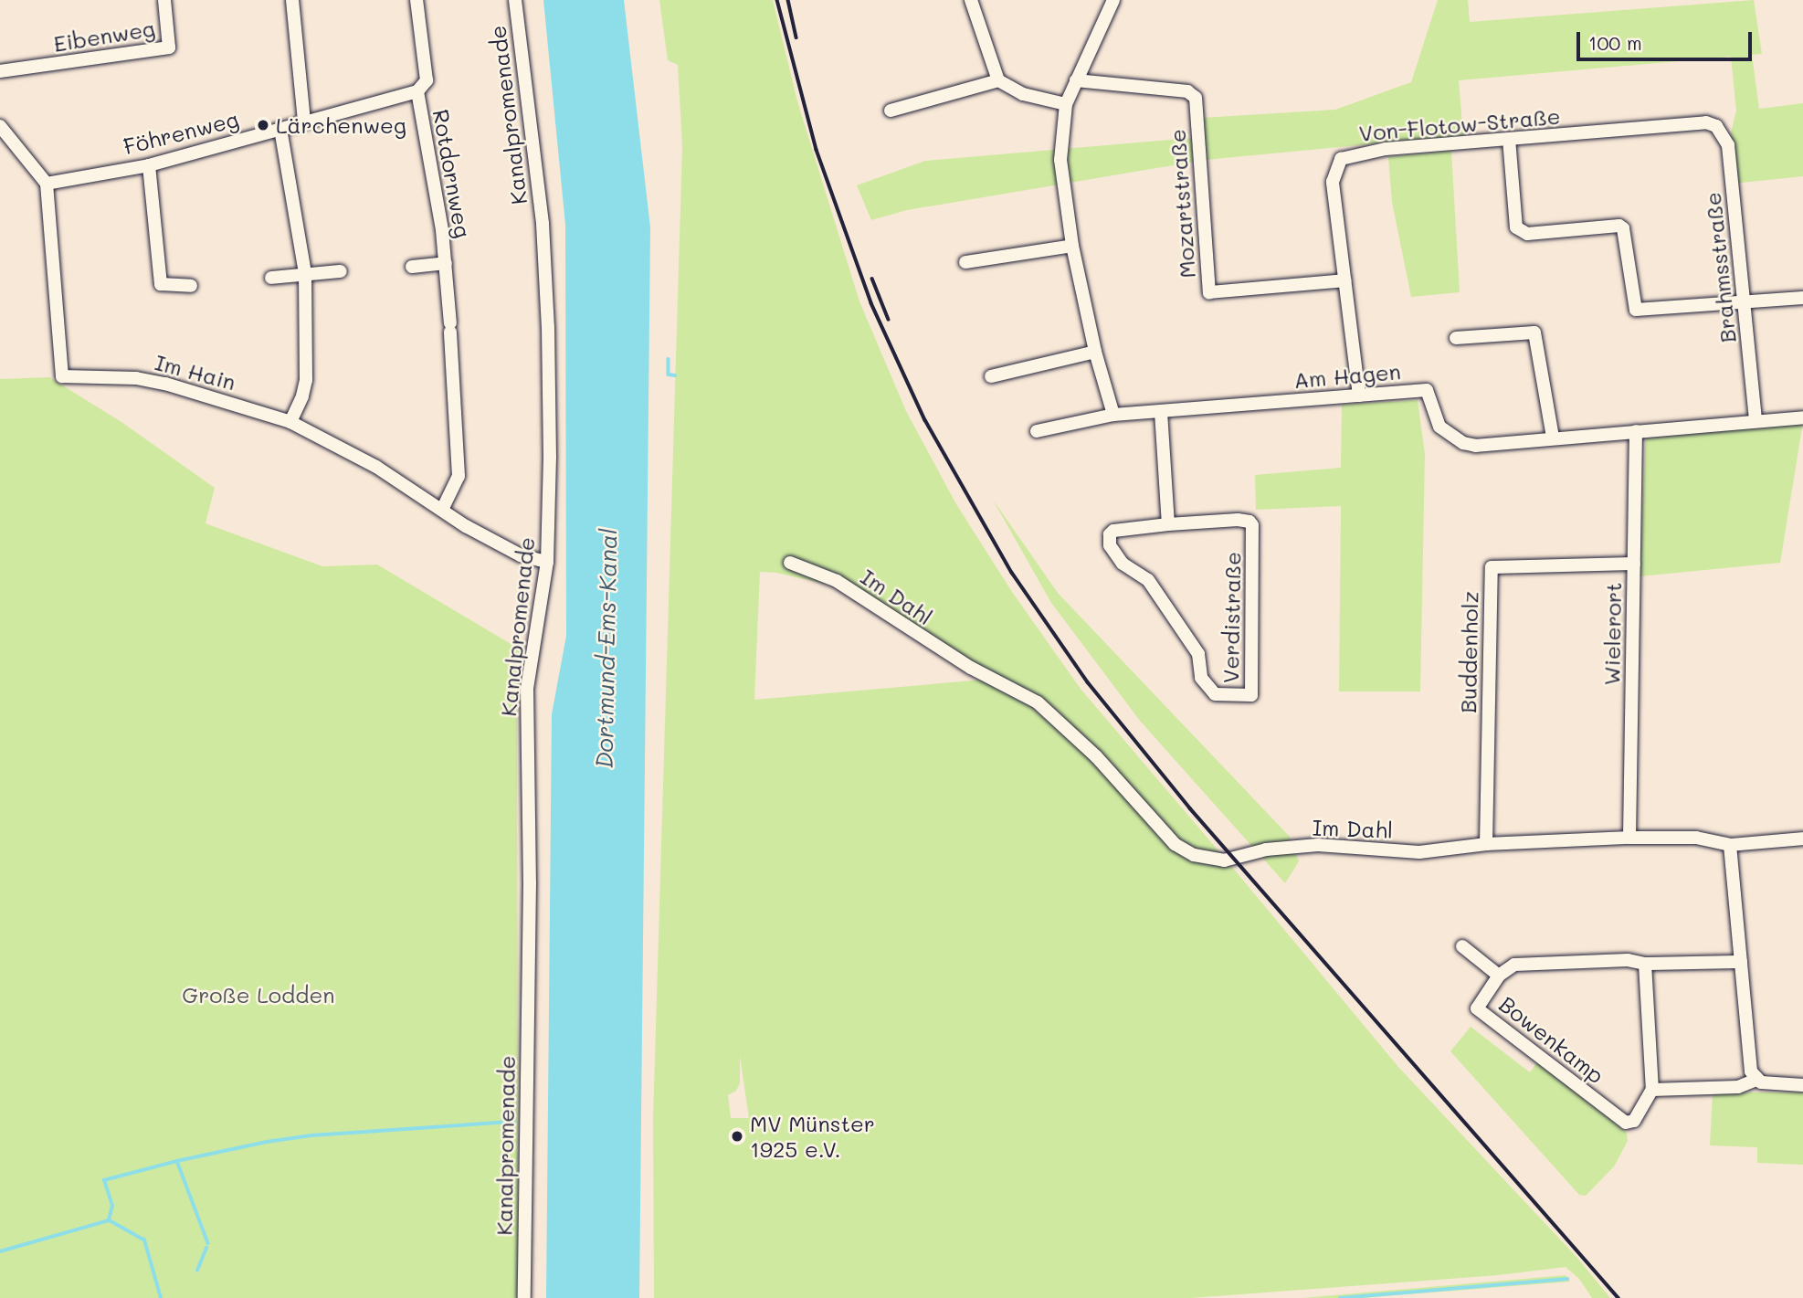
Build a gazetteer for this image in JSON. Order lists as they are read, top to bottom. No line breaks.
{"streets":{"street":["Eibenweg","Kanalpromenade","Von-Flotow-Straße","Föhrenweg","Rotdornweg","Mozartstraße","Brahmsstraße","Im Hain","Am Hagen","Im Dahl","Verdistraße","Wielerort","Buddenholz","Bowenkamp"]},"crossings":[["Kanalpromenade","Im Hain"],["Von-Flotow-Straße","Mozartstraße"],["Von-Flotow-Straße","Brahmsstraße"],["Von-Flotow-Straße","Am Hagen"],["Föhrenweg","Rotdornweg"],["Föhrenweg","Im Hain"],["Rotdornweg","Im Hain"],["Brahmsstraße","Am Hagen"],["Am Hagen","Wielerort"],["Im Dahl","Wielerort"],["Im Dahl","Buddenholz"],["Wielerort","Buddenholz"]],"water":["Dortmund-Ems-Kanal"],"parks":["Große Lodden"],"places":["Lärchenweg","MV Münster 1925 e.V."],"scale_bar":"100 m"}
